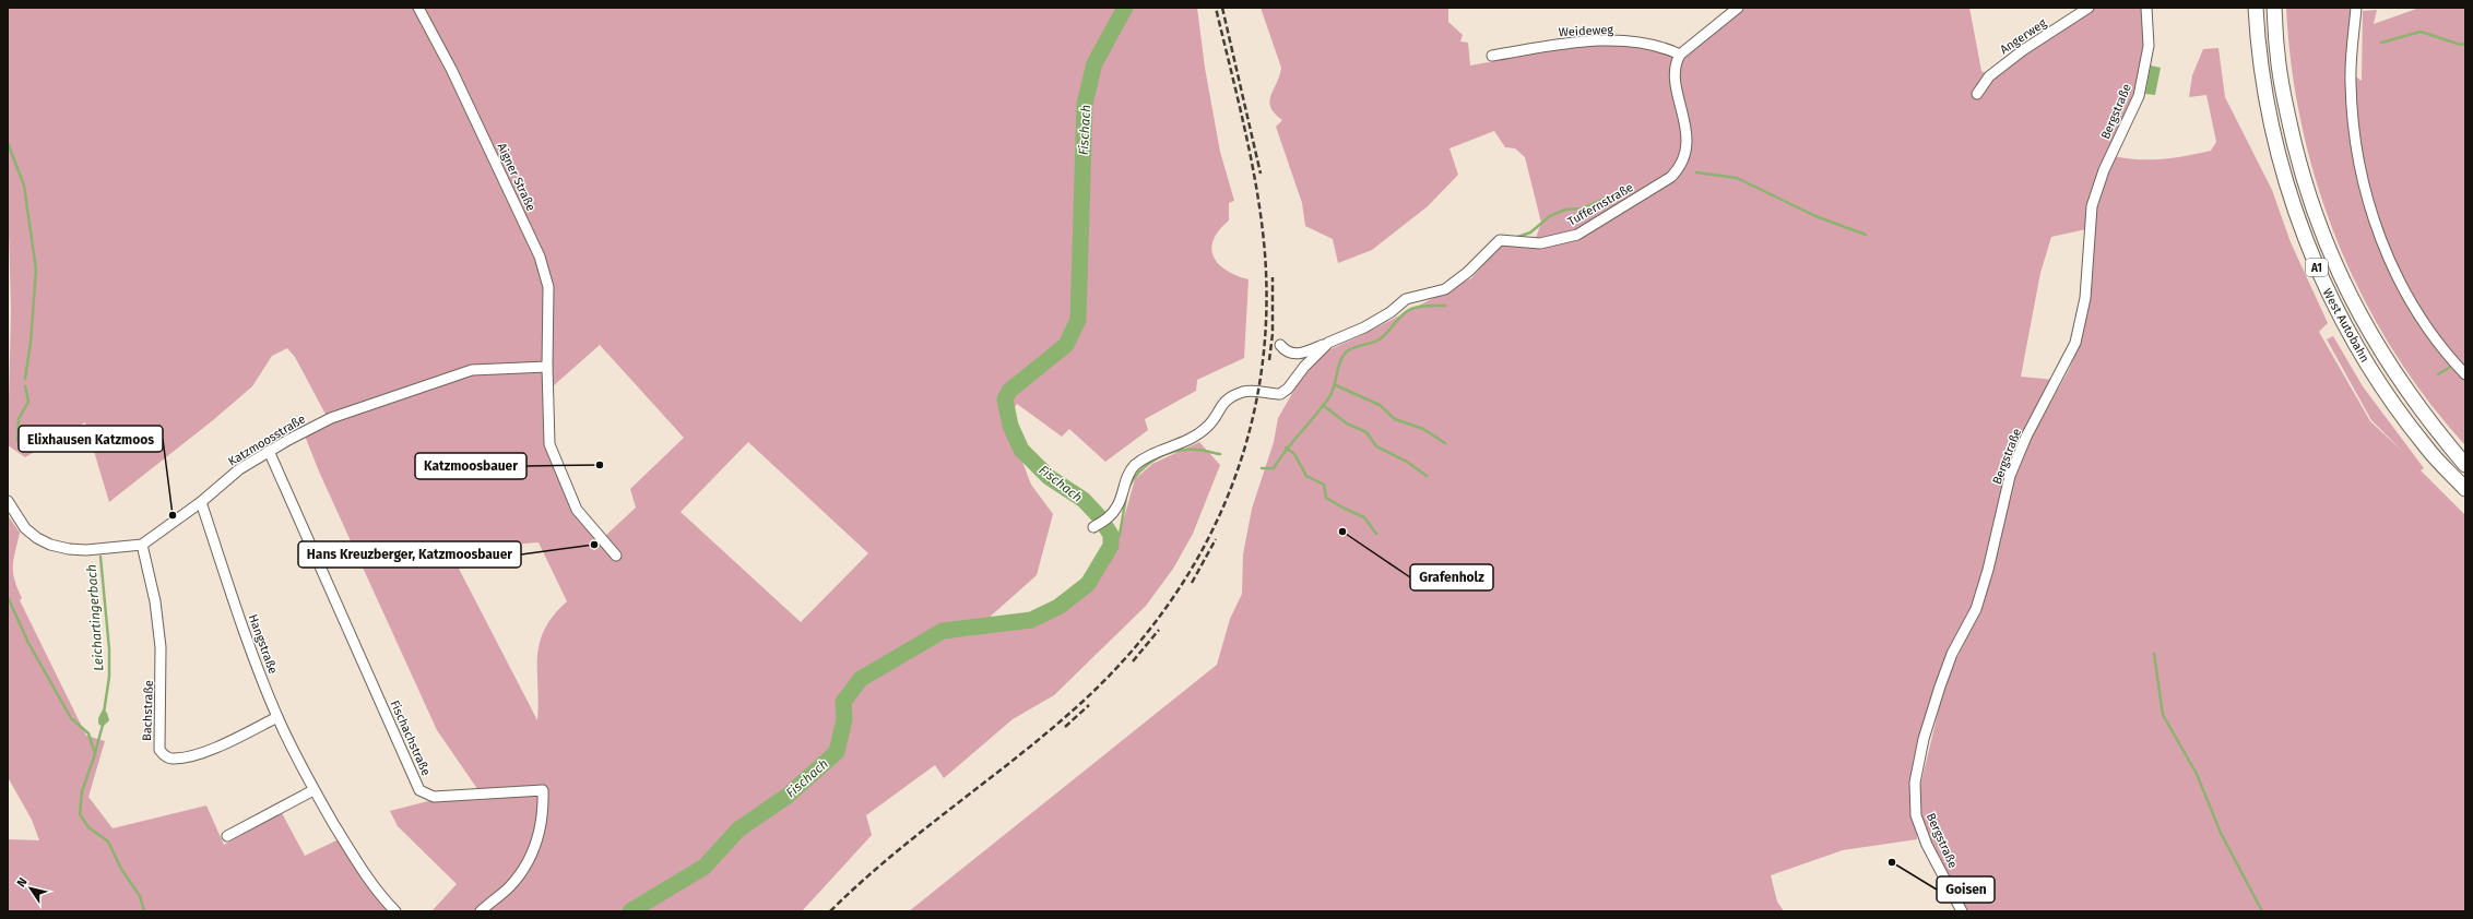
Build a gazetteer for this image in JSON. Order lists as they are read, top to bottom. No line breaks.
{"streets":{"highway":["A1","West Autobahn"],"street":["Weideweg","Angerweg","Bergstraße","Aigner Straße","Tuffernstraße","Katzmoosstraße","Hangstraße","Bachstraße","Fischachstraße"]},"crossings":[["Weideweg","Tuffernstraße"],["Aigner Straße","Katzmoosstraße"],["Katzmoosstraße","Hangstraße"],["Katzmoosstraße","Bachstraße"],["Katzmoosstraße","Fischachstraße"],["Hangstraße","Bachstraße"]],"water":["Fischach","Leichartingerbach"],"places":["Katzmoosbauer","Elixhausen Katzmoos","Grafenholz","Hans Kreuzberger, Katzmoosbauer","Goisen"],"north":"top left"}
